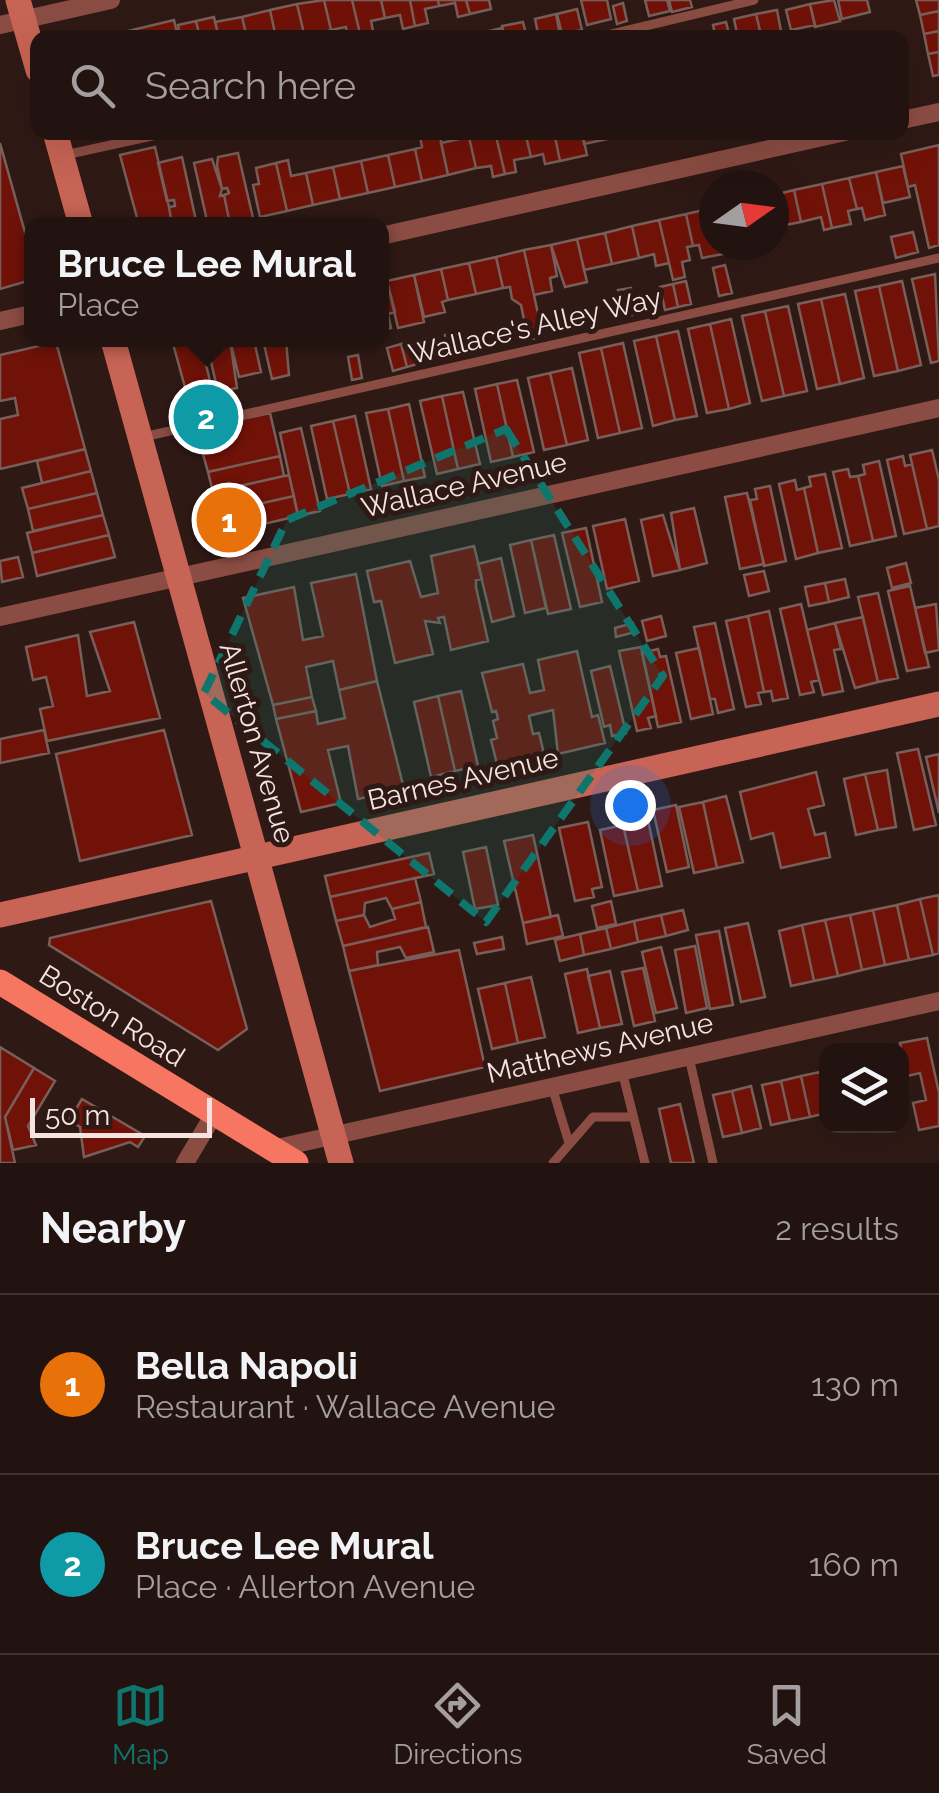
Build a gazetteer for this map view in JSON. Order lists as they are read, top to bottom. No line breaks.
{"streets":{"main road":["Allerton Avenue","Barnes Avenue","Boston Road"],"street":["Wallace Avenue","Matthews Avenue"],"lane":["Wallace's Alley Way"]},"crossings":[["Wallace's Alley Way","Allerton Avenue"],["Wallace Avenue","Allerton Avenue"],["Allerton Avenue","Barnes Avenue"],["Allerton Avenue","Matthews Avenue"],["Boston Road","Matthews Avenue"]],"scale_bar":"50 m","north":"right","page":{"search":"Search here","popup":["Bruce Lee Mural","Place"],"pins":["2","1"],"scale":"50 m","heading":["Nearby","2 results"],"list":[{"mark":"1","name":"Bella Napoli","note":"Restaurant · Wallace Avenue","value":"130 m"},{"mark":"2","name":"Bruce Lee Mural","note":"Place · Allerton Avenue","value":"160 m"}],"nav":["Map","Directions","Saved"]}}
